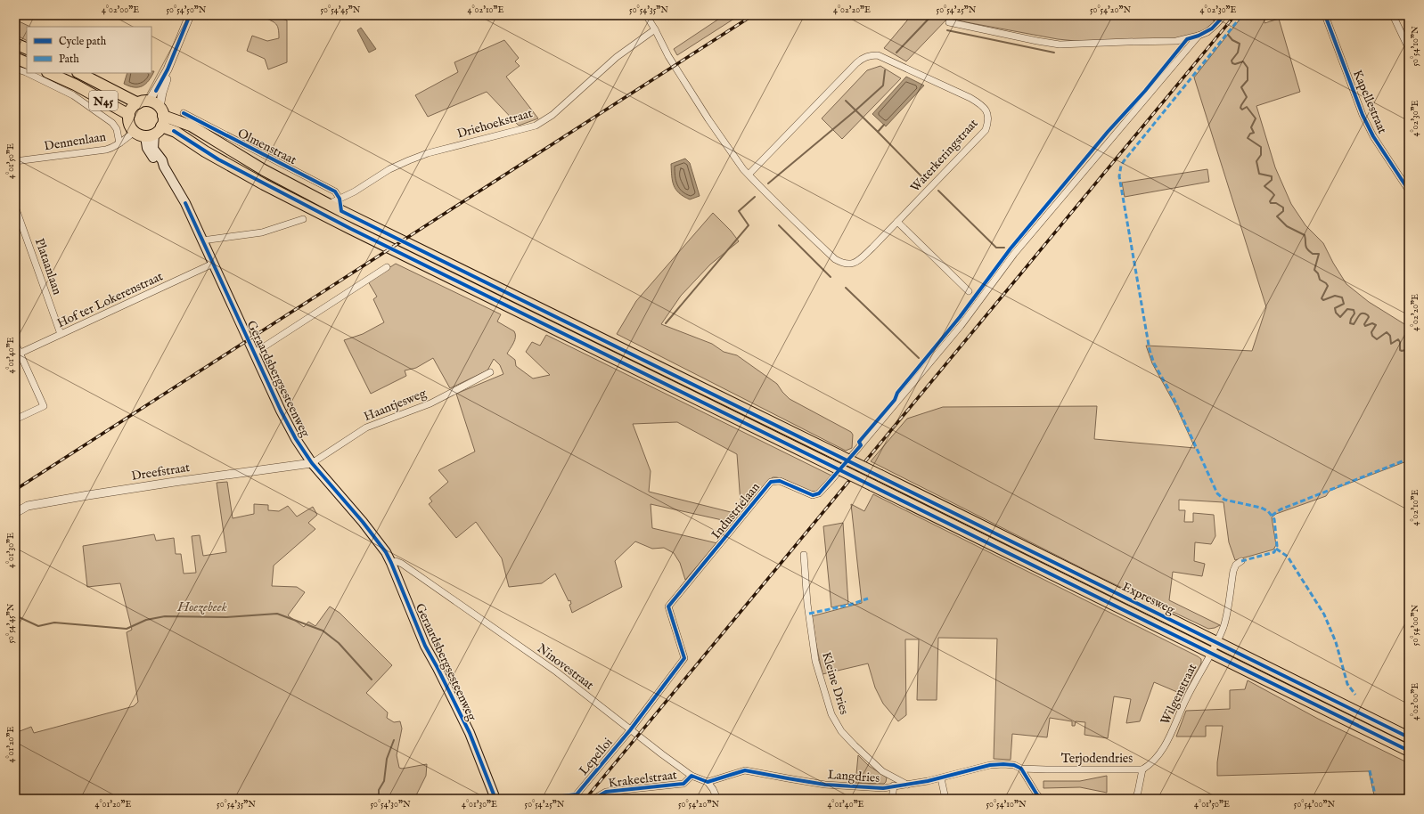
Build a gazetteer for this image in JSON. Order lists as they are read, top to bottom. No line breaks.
{"streets":{"highway":["N45","Expresweg"],"main road":["Geraardsbergsesteenweg"],"street":["Kapellestraat","Driehoekstraat","Dennenlaan","Olmenstraat","Waterkeringstraat","Plataanlaan","Hof ter Lokerenstraat","Haantjesweg","Dreefstraat","Industrielaan","Ninovestraat","Kleine Dries","Wilgenstraat","Lepelloi","Terjodendries","Langdries","Krakeelstraat"]},"crossings":[["N45","Dennenlaan"],["N45","Geraardsbergsesteenweg"],["N45","Expresweg"],["Driehoekstraat","Olmenstraat"],["Driehoekstraat","Waterkeringstraat"],["Driehoekstraat","Expresweg"],["Dennenlaan","Geraardsbergsesteenweg"],["Dennenlaan","Expresweg"],["Plataanlaan","Hof ter Lokerenstraat"],["Hof ter Lokerenstraat","Geraardsbergsesteenweg"],["Geraardsbergsesteenweg","Haantjesweg"],["Geraardsbergsesteenweg","Dreefstraat"],["Geraardsbergsesteenweg","Expresweg"],["Geraardsbergsesteenweg","Ninovestraat"],["Haantjesweg","Dreefstraat"],["Industrielaan","Lepelloi"],["Expresweg","Wilgenstraat"],["Ninovestraat","Lepelloi"],["Ninovestraat","Langdries"],["Ninovestraat","Krakeelstraat"],["Kleine Dries","Langdries"],["Wilgenstraat","Terjodendries"],["Terjodendries","Langdries"]],"water":["Hoezebeek"],"legend":["Cycle path","Path"],"coordinates":["4°02'00\"E","50°54'50\"N","50°54'45\"N","4°02'10\"E","50°54'35\"N","4°02'20\"E","50°54'25\"N","50°54'20\"N","4°02'30\"E","50°54'10\"N","4°01'50\"E","4°01'40\"E","4°01'30\"E","50°54'00\"N","4°01'20\"E","50°54'30\"N"]}
